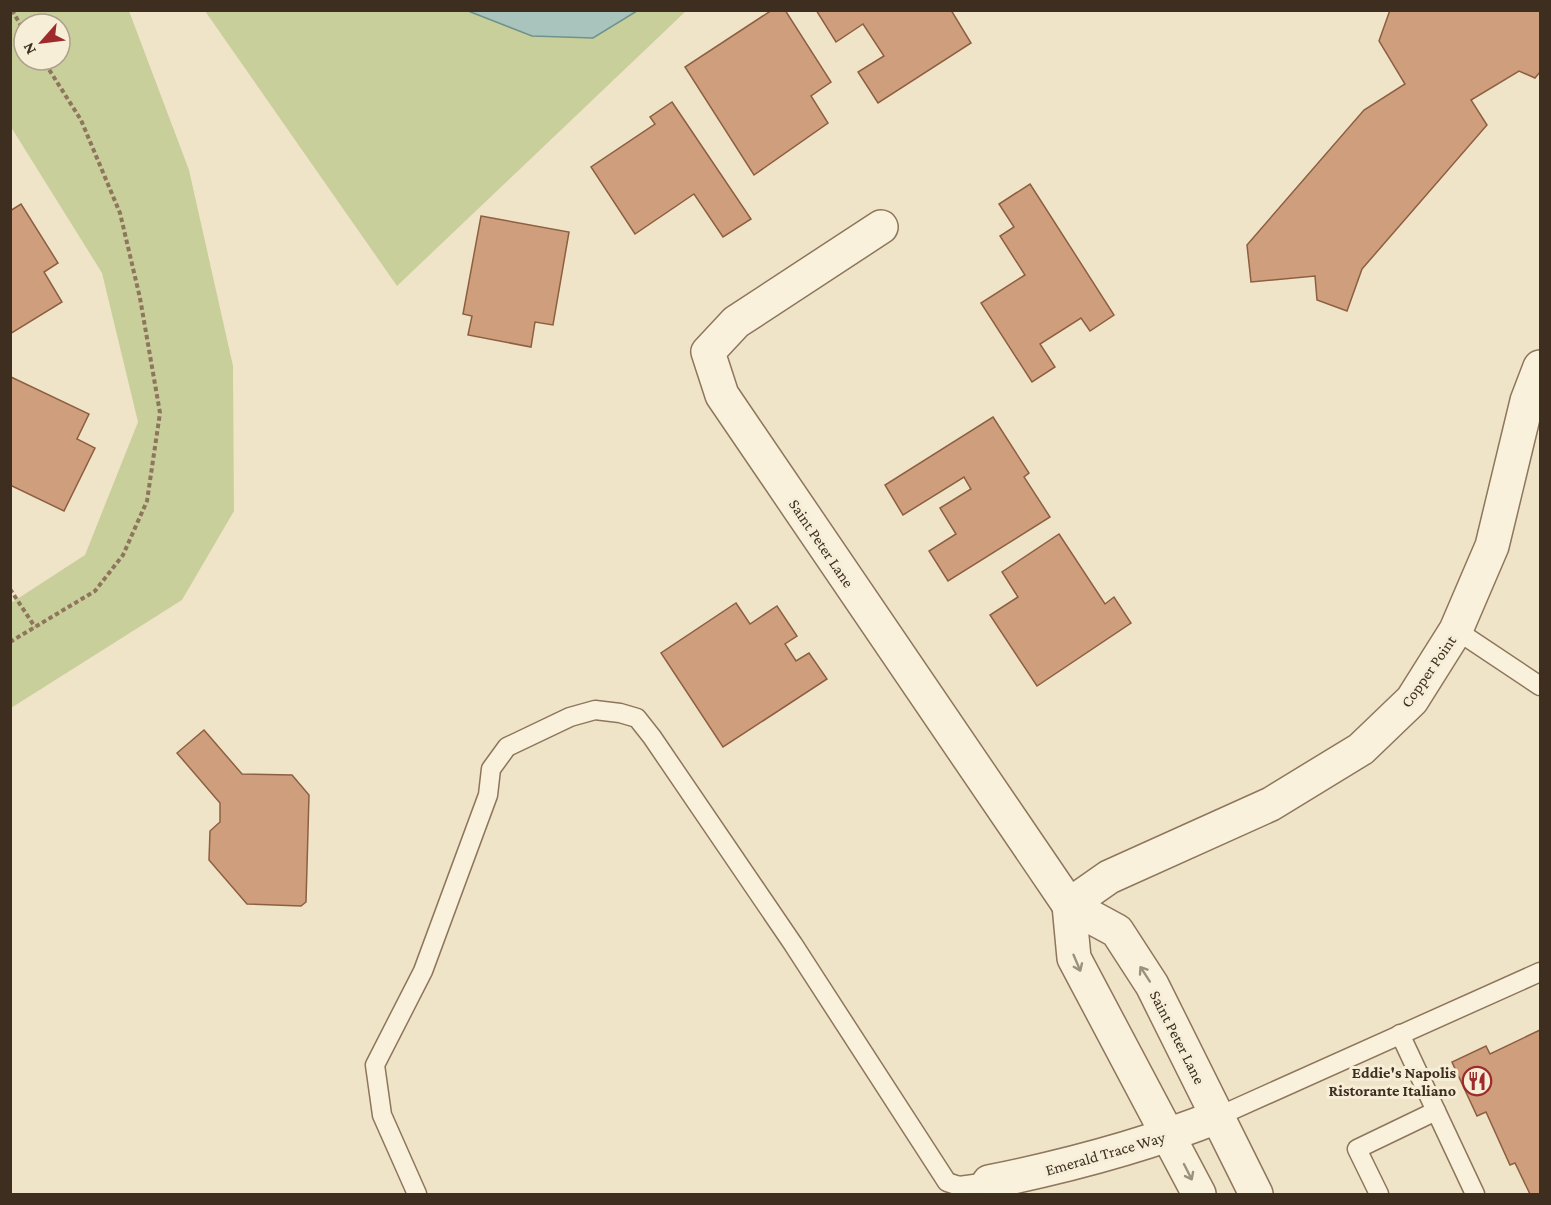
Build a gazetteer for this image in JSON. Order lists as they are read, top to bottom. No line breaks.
{"streets":{"street":["Saint Peter Lane","Copper Point","Emerald Trace Way"]},"crossings":[["Saint Peter Lane","Copper Point"],["Saint Peter Lane","Emerald Trace Way"]],"places":{"restaurant":["Eddie's Napolis Ristorante Italiano"]},"north":"bottom left"}
